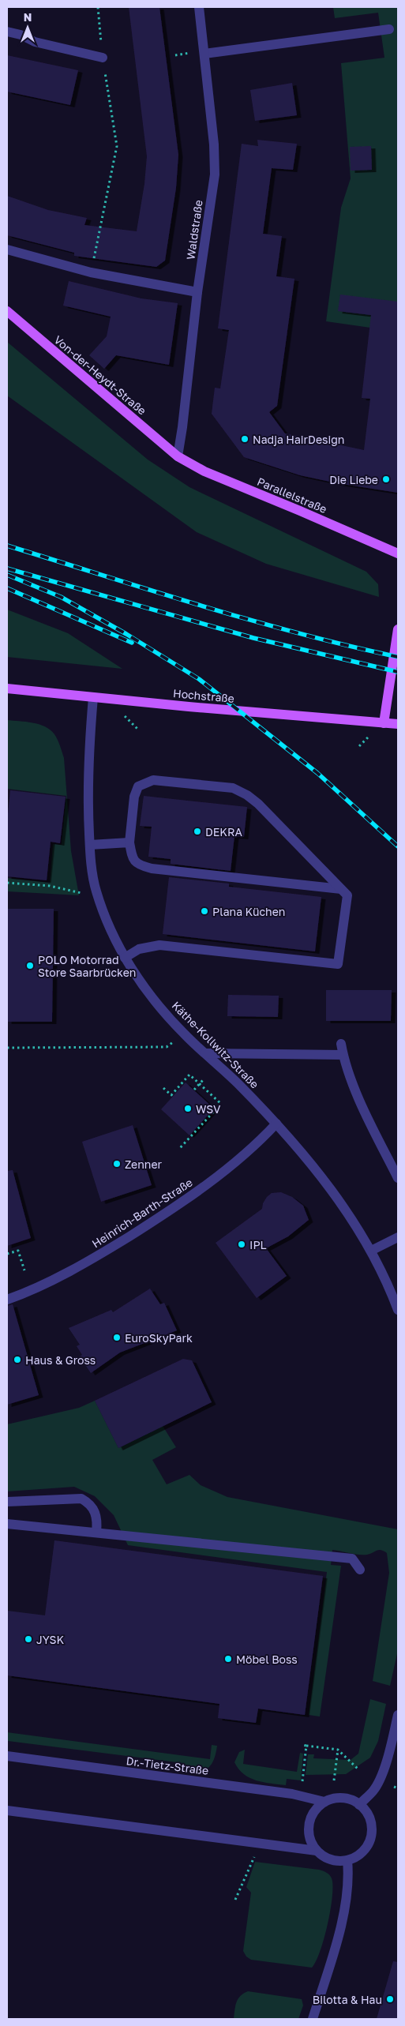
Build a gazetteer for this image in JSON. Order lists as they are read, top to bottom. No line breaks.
{"streets":{"main road":["Von-der-Heydt-Straße","Parallelstraße","Hochstraße"],"street":["Waldstraße","Käthe-Kollwitz-Straße","Heinrich-Barth-Straße","Dr.-Tietz-Straße"]},"crossings":[["Waldstraße","Von-der-Heydt-Straße"],["Waldstraße","Parallelstraße"],["Von-der-Heydt-Straße","Parallelstraße"],["Hochstraße","Käthe-Kollwitz-Straße"],["Käthe-Kollwitz-Straße","Heinrich-Barth-Straße"]],"places":["Nadja HairDesign","Die Liebe","DEKRA","Plana Küchen","POLO Motorrad Store Saarbrücken","WSV","Zenner","IPL","EuroSkyPark","Haus & Gross","JYSK","Möbel Boss","Bilotta & Hau"],"north":"top"}
